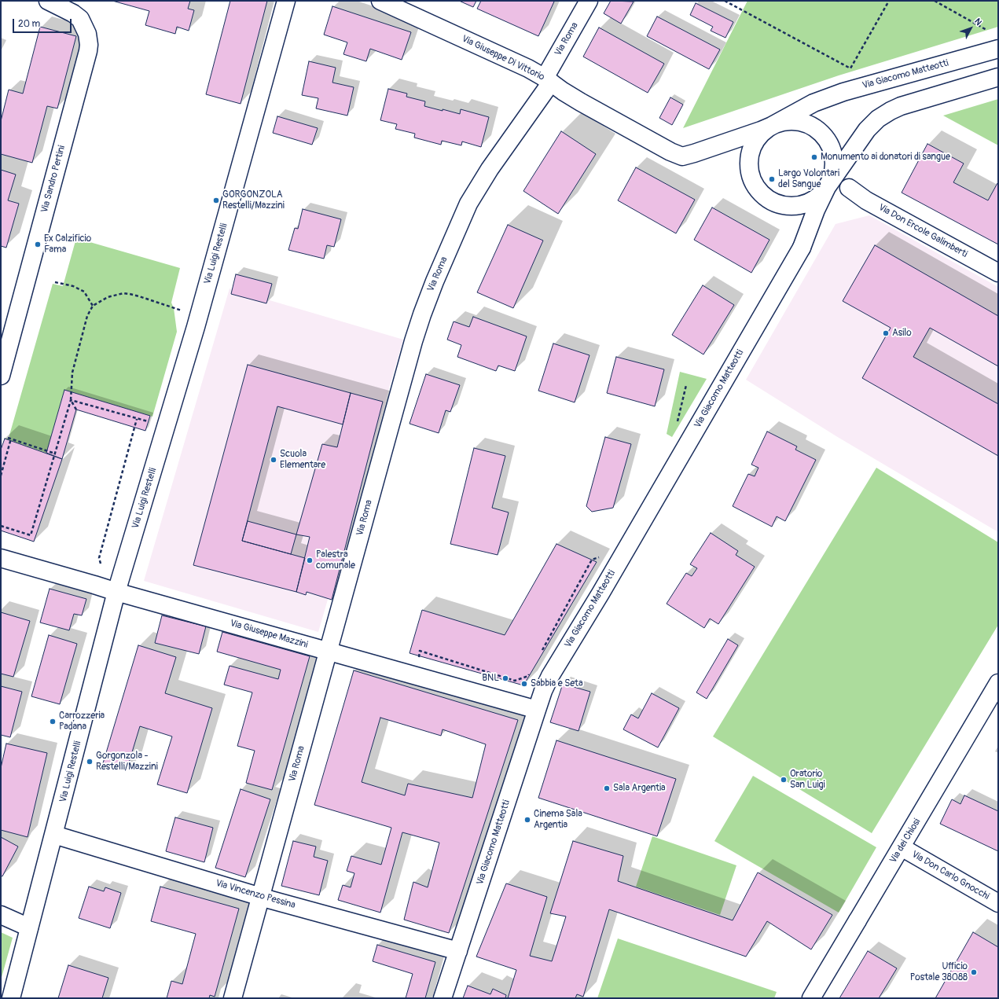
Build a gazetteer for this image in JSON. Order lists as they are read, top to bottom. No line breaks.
{"streets":{"street":["Via Roma","Via Giuseppe Di Vittorio","Via Giacomo Matteotti","Via Sandro Pertini","Via Don Ercole Galimberti","Via Luigi Restelli","Via Giuseppe Mazzini","Via dei Chiosi","Via Don Carlo Gnocchi","Via Vincenzo Pessina"]},"crossings":[["Via Roma","Via Giuseppe Di Vittorio"],["Via Roma","Via Giuseppe Mazzini"],["Via Roma","Via Vincenzo Pessina"],["Via Giuseppe Di Vittorio","Via Giacomo Matteotti"],["Via Giacomo Matteotti","Via Giuseppe Mazzini"],["Via Giacomo Matteotti","Via Vincenzo Pessina"],["Via Luigi Restelli","Via Giuseppe Mazzini"],["Via Luigi Restelli","Via Vincenzo Pessina"],["Via dei Chiosi","Via Don Carlo Gnocchi"]],"places":["Monumento ai donatori di sangue","Largo Volontari del Sangue","GORGONZOLA Restelli/Mazzini","Ex Calzificio Fama","Asilo","Scuola Elementare","Palestra comunale","BNL","Sabbia e Seta","Carrozzeria Padana","Gorgonzola - Restelli/Mazzini","Oratorio San Luigi","Sala Argentia","Cinema Sala Argentia","Ufficio Postale 38088"],"scale_bar":"20 m","north":"top right"}
